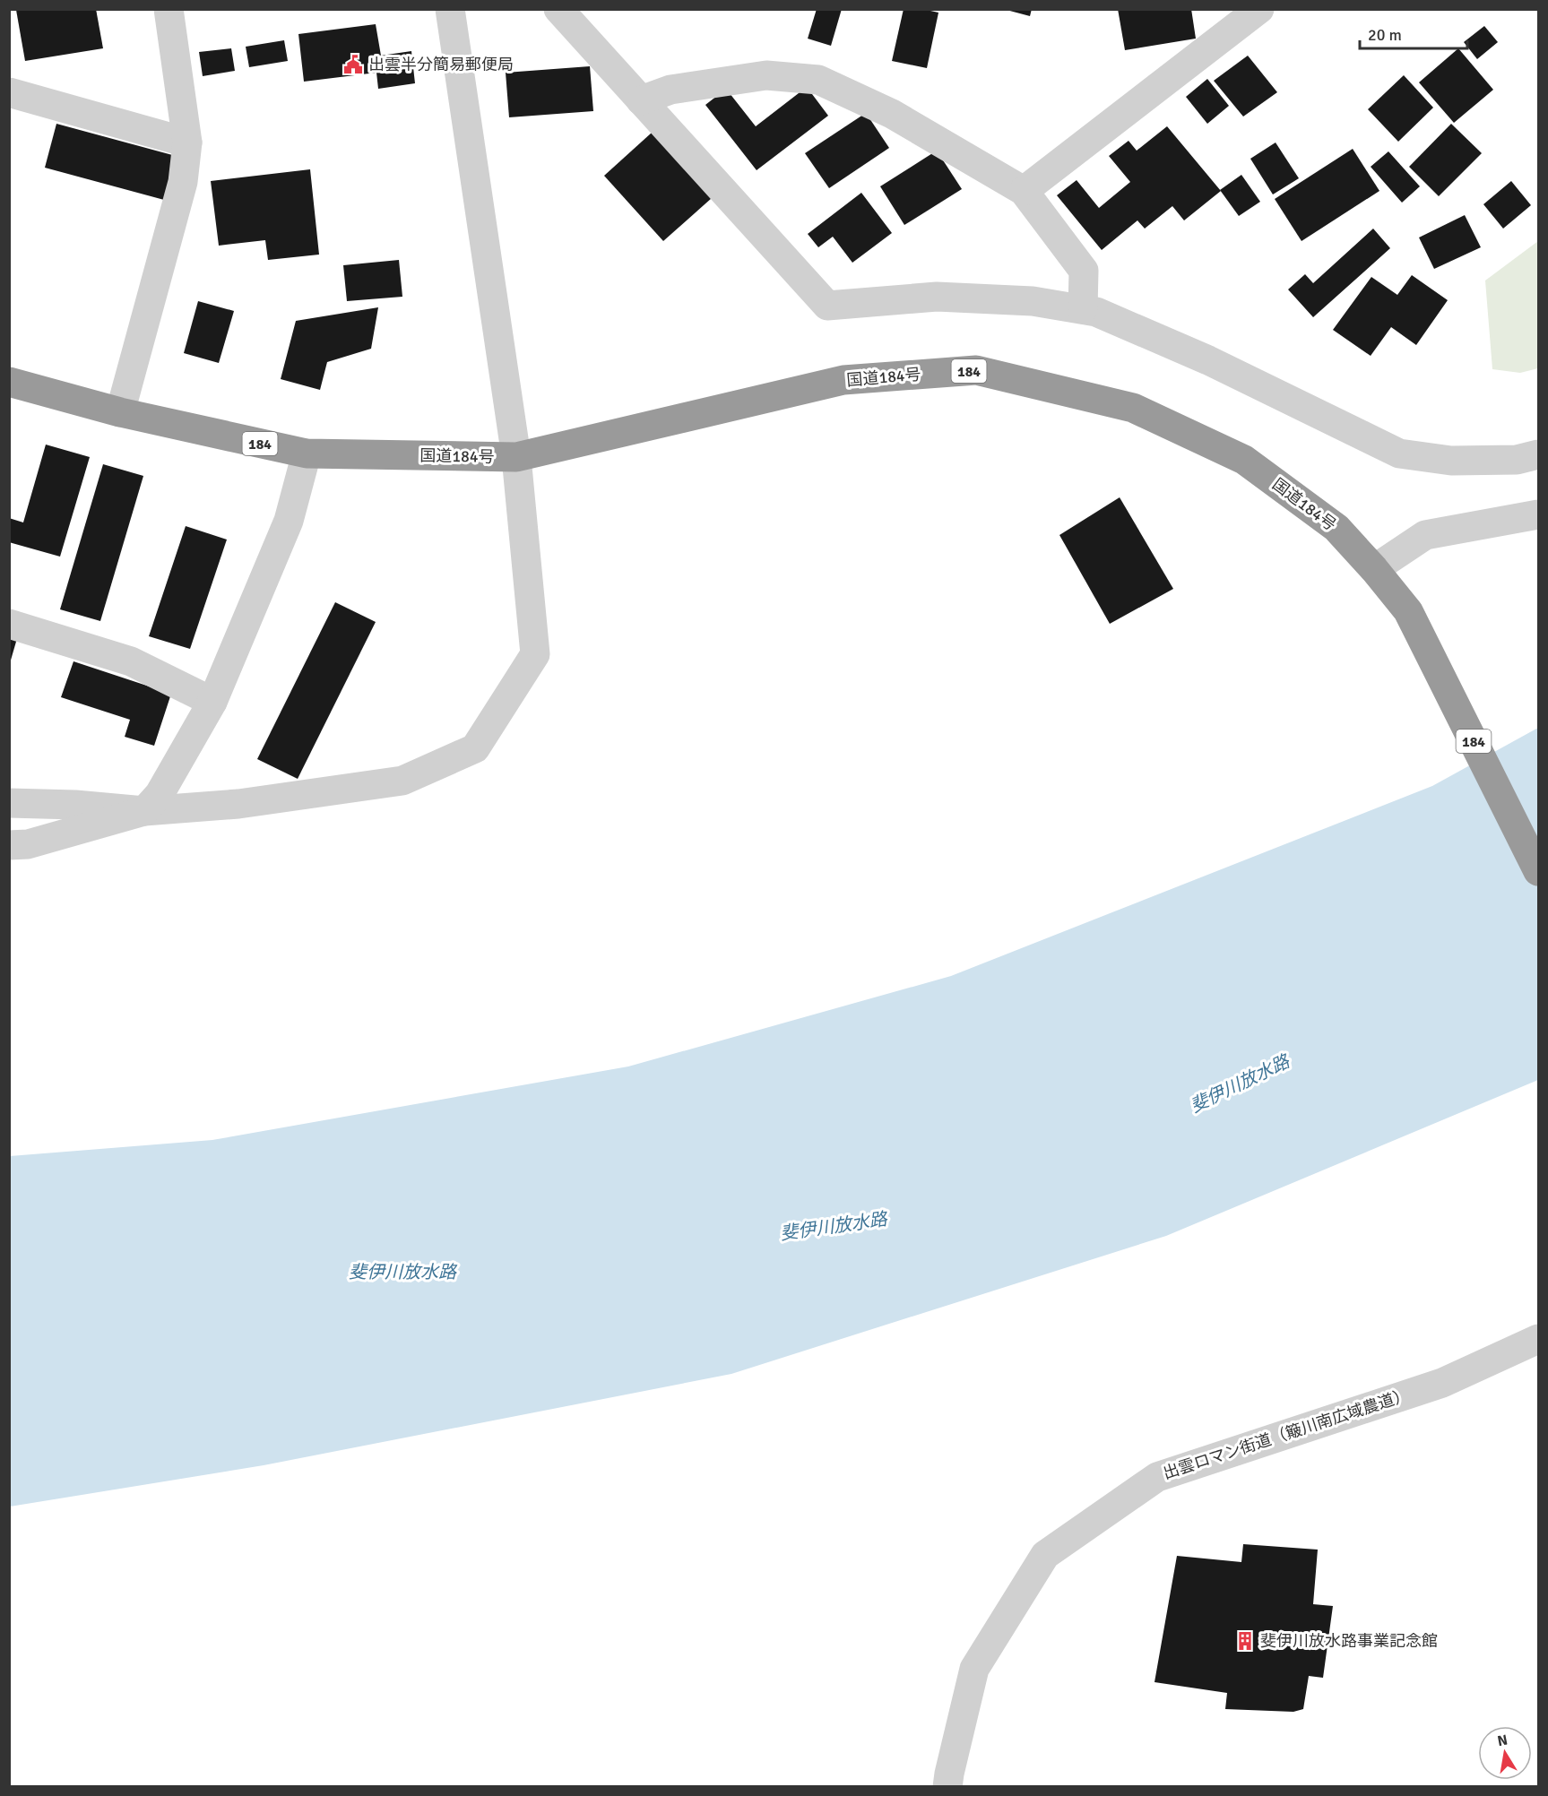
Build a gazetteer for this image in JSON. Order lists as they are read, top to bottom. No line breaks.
{"streets":{"highway":["184","国道184号"],"street":["出雲ロマン街道（簸川南広域農道）"]},"water":["斐伊川放水路"],"places":{"public building":["出雲半分簡易郵便局"],"building":["斐伊川放水路事業記念館"]},"scale_bar":"20 m","north":"top"}
